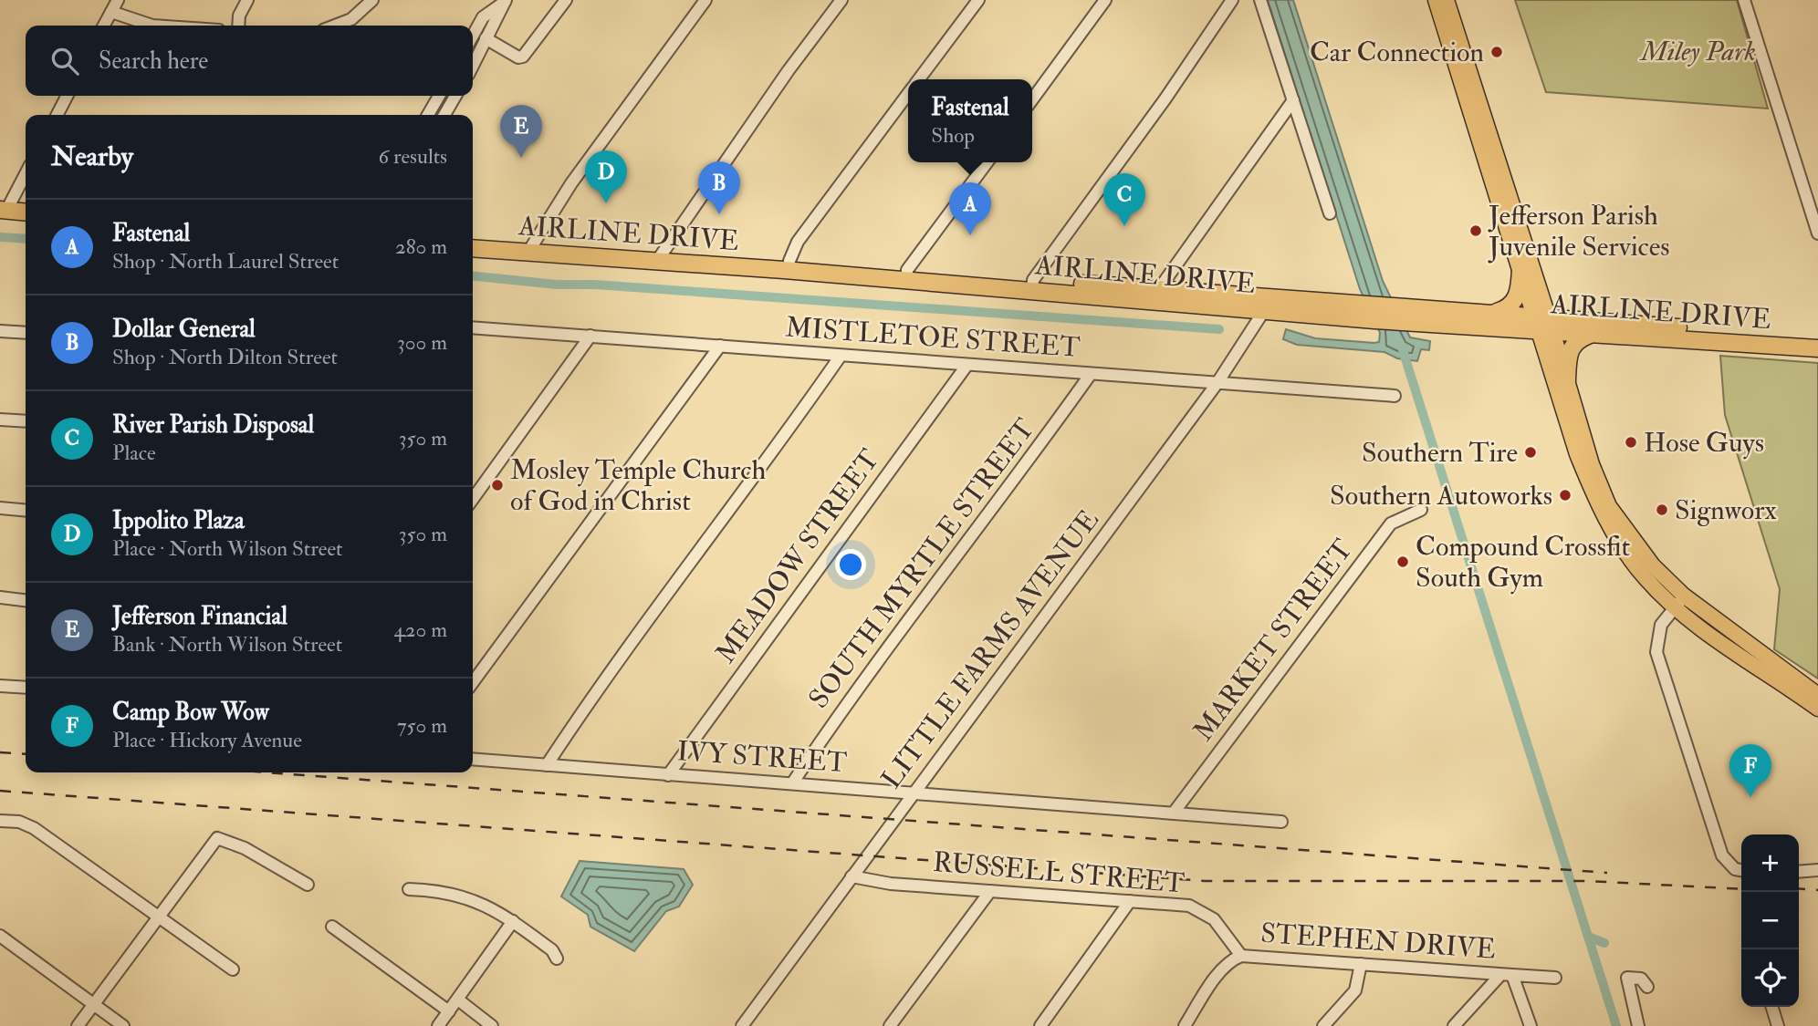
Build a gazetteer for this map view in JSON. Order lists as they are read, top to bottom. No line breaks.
{"streets":{"highway":["AIRLINE DRIVE"],"street":["MISTLETOE STREET","MEADOW STREET","SOUTH MYRTLE STREET","MARKET STREET","LITTLE FARMS AVENUE","IVY STREET","RUSSELL STREET","STEPHEN DRIVE"]},"crossings":[["AIRLINE DRIVE","LITTLE FARMS AVENUE"],["MISTLETOE STREET","MEADOW STREET"],["MISTLETOE STREET","SOUTH MYRTLE STREET"],["MISTLETOE STREET","LITTLE FARMS AVENUE"],["MEADOW STREET","IVY STREET"],["SOUTH MYRTLE STREET","IVY STREET"],["MARKET STREET","IVY STREET"],["LITTLE FARMS AVENUE","IVY STREET"],["LITTLE FARMS AVENUE","RUSSELL STREET"],["RUSSELL STREET","STEPHEN DRIVE"]],"parks":["Miley Park"],"places":["Car Connection","Jefferson Parish Juvenile Services","Hose Guys","Southern Tire","Mosley Temple Church of God in Christ","Southern Autoworks","Signworx","Compound Crossfit South Gym"],"page":{"search":"Search here","popup":["Fastenal","Shop"],"pins":["E","D","B","C","A","F"],"heading":["Nearby","6 results"],"list":[{"mark":"A","name":"Fastenal","note":"Shop · North Laurel Street","value":"280 m"},{"mark":"B","name":"Dollar General","note":"Shop · North Dilton Street","value":"300 m"},{"mark":"C","name":"River Parish Disposal","note":"Place","value":"350 m"},{"mark":"D","name":"Ippolito Plaza","note":"Place · North Wilson Street","value":"350 m"},{"mark":"E","name":"Jefferson Financial","note":"Bank · North Wilson Street","value":"420 m"},{"mark":"F","name":"Camp Bow Wow","note":"Place · Hickory Avenue","value":"750 m"}],"map_buttons":["+","−"]}}
